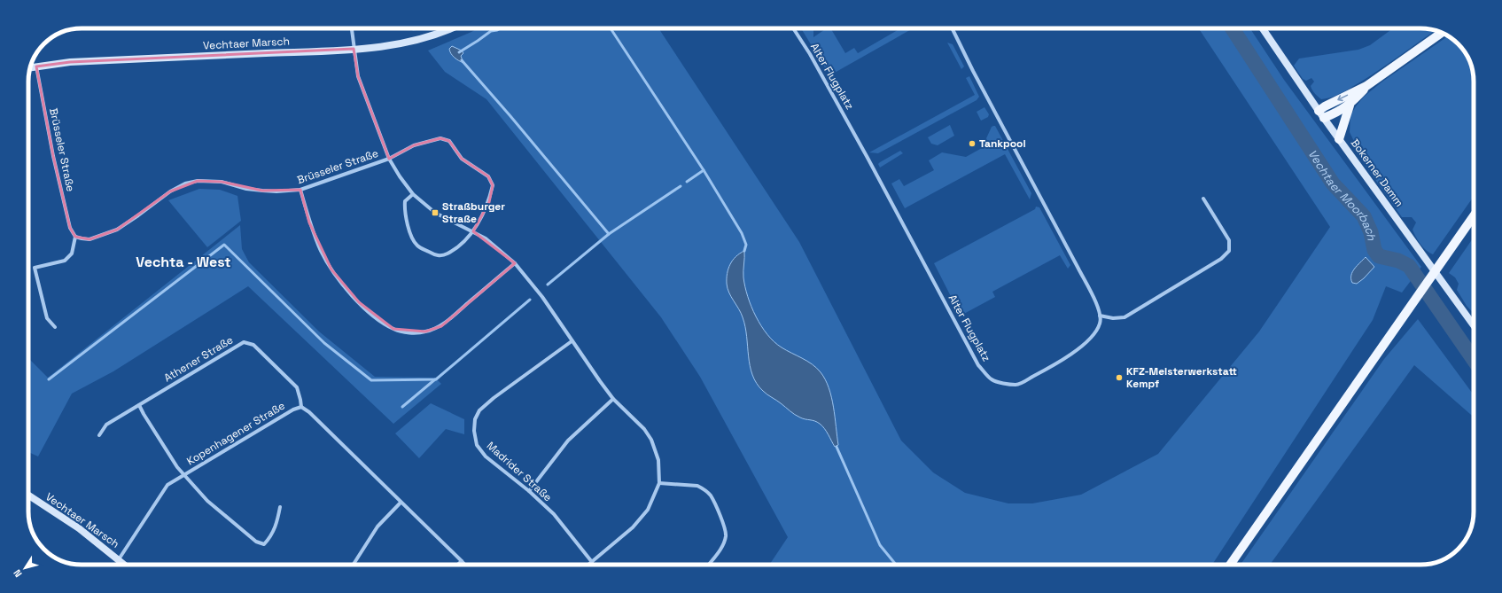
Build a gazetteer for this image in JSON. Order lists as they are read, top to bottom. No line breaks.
{"streets":{"street":["Vechtaer Marsch","Alter Flugplatz","Brüsseler Straße","Bokerner Damm","Athener Straße","Kopenhagener Straße","Madrider Straße"]},"crossings":[["Vechtaer Marsch","Brüsseler Straße"],["Vechtaer Marsch","Kopenhagener Straße"],["Athener Straße","Kopenhagener Straße"]],"districts":["Vechta - West"],"water":["Vechtaer Moorbach"],"places":{"other":["Tankpool","KFZ-Meisterwerkstatt Kempf"],"transit":["Straßburger Straße"]},"north":"bottom left"}
